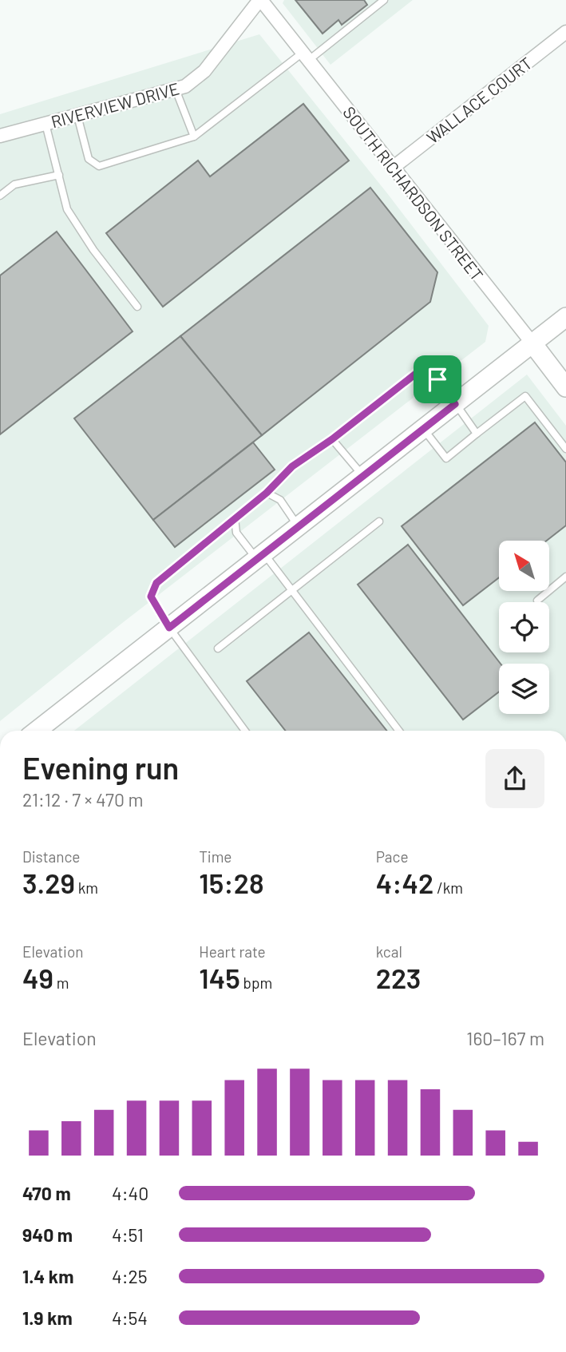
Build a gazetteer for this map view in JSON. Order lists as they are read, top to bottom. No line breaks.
{"streets":{"main road":["SOUTH RICHARDSON STREET"],"street":["WALLACE COURT","RIVERVIEW DRIVE"]},"crossings":[["WALLACE COURT","SOUTH RICHARDSON STREET"],["RIVERVIEW DRIVE","SOUTH RICHARDSON STREET"]],"north":"top left","page":{"heading":["Evening run","21:12 · 7 × 470 m"],"stats":[["Distance","3.29 km"],["Time","15:28"],["Pace","4:42 /km"],["Elevation","49 m"],["Heart rate","145 bpm"],["kcal","223"]],"chart":["Elevation","160–167 m"],"list":[{"name":"470 m","note":"4:40"},{"name":"940 m","note":"4:51"},{"name":"1.4 km","note":"4:25"},{"name":"1.9 km","note":"4:54"}]}}
